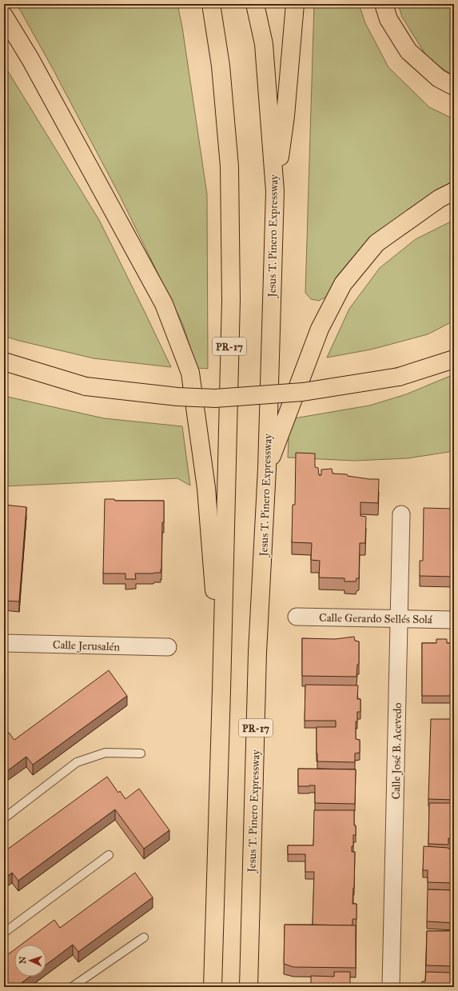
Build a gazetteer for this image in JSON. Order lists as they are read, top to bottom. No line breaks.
{"streets":{"highway":["Jesus T. Pinero Expressway","PR-17"],"street":["Calle Gerardo Sellés Solá","Calle Jerusalén","Calle José B. Acevedo"]},"crossings":[["Calle Gerardo Sellés Solá","Calle José B. Acevedo"]],"north":"left"}
